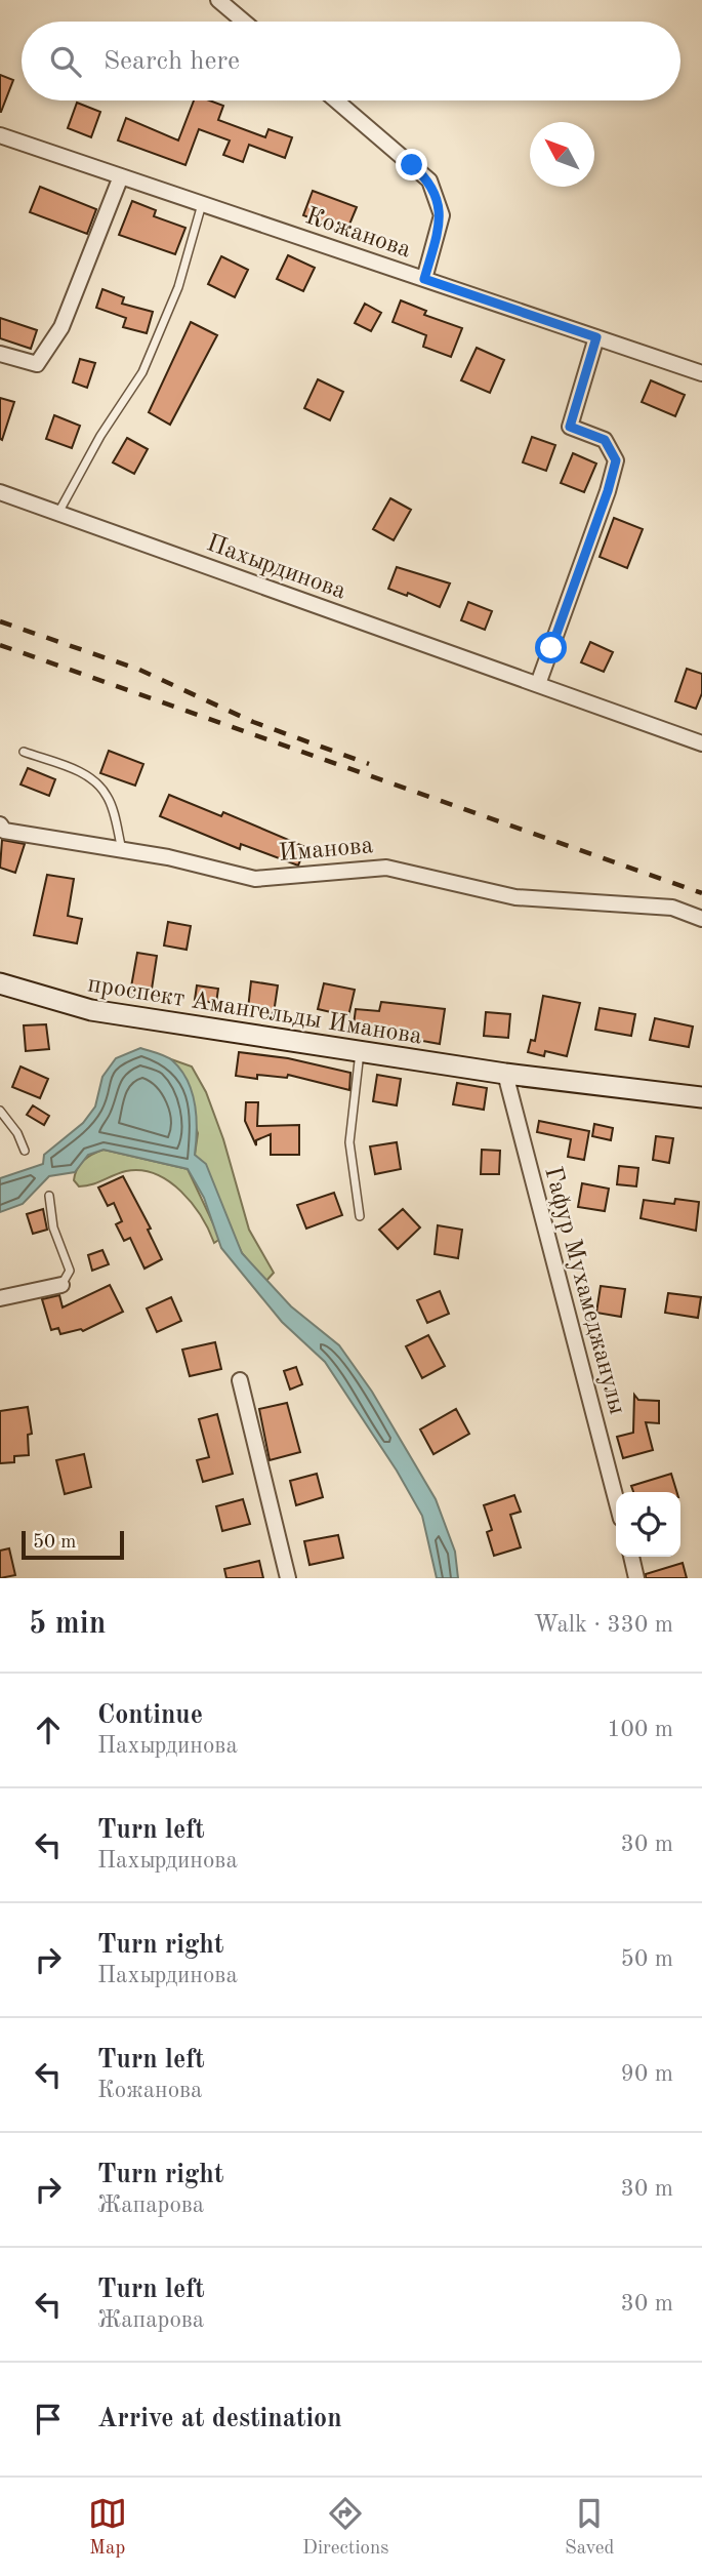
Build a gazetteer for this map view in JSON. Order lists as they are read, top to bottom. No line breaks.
{"streets":{"main road":["проспект Амангельды Иманова"],"street":["Кожанова","Пахырдинова","Иманова","Гафур Мухамеджанулы"]},"crossings":[["проспект Амангельды Иманова","Гафур Мухамеджанулы"]],"scale_bar":"50 m","north":"top left","page":{"search":"Search here","scale":"50 m","heading":["5 min","Walk · 330 m"],"list":[["Continue","Пахырдинова","100 m"],["Turn left","Пахырдинова","30 m"],["Turn right","Пахырдинова","50 m"],["Turn left","Кожанова","90 m"],["Turn right","Жапарова","30 m"],["Turn left","Жапарова","30 m"],"Arrive at destination"],"nav":["Map","Directions","Saved"]}}
